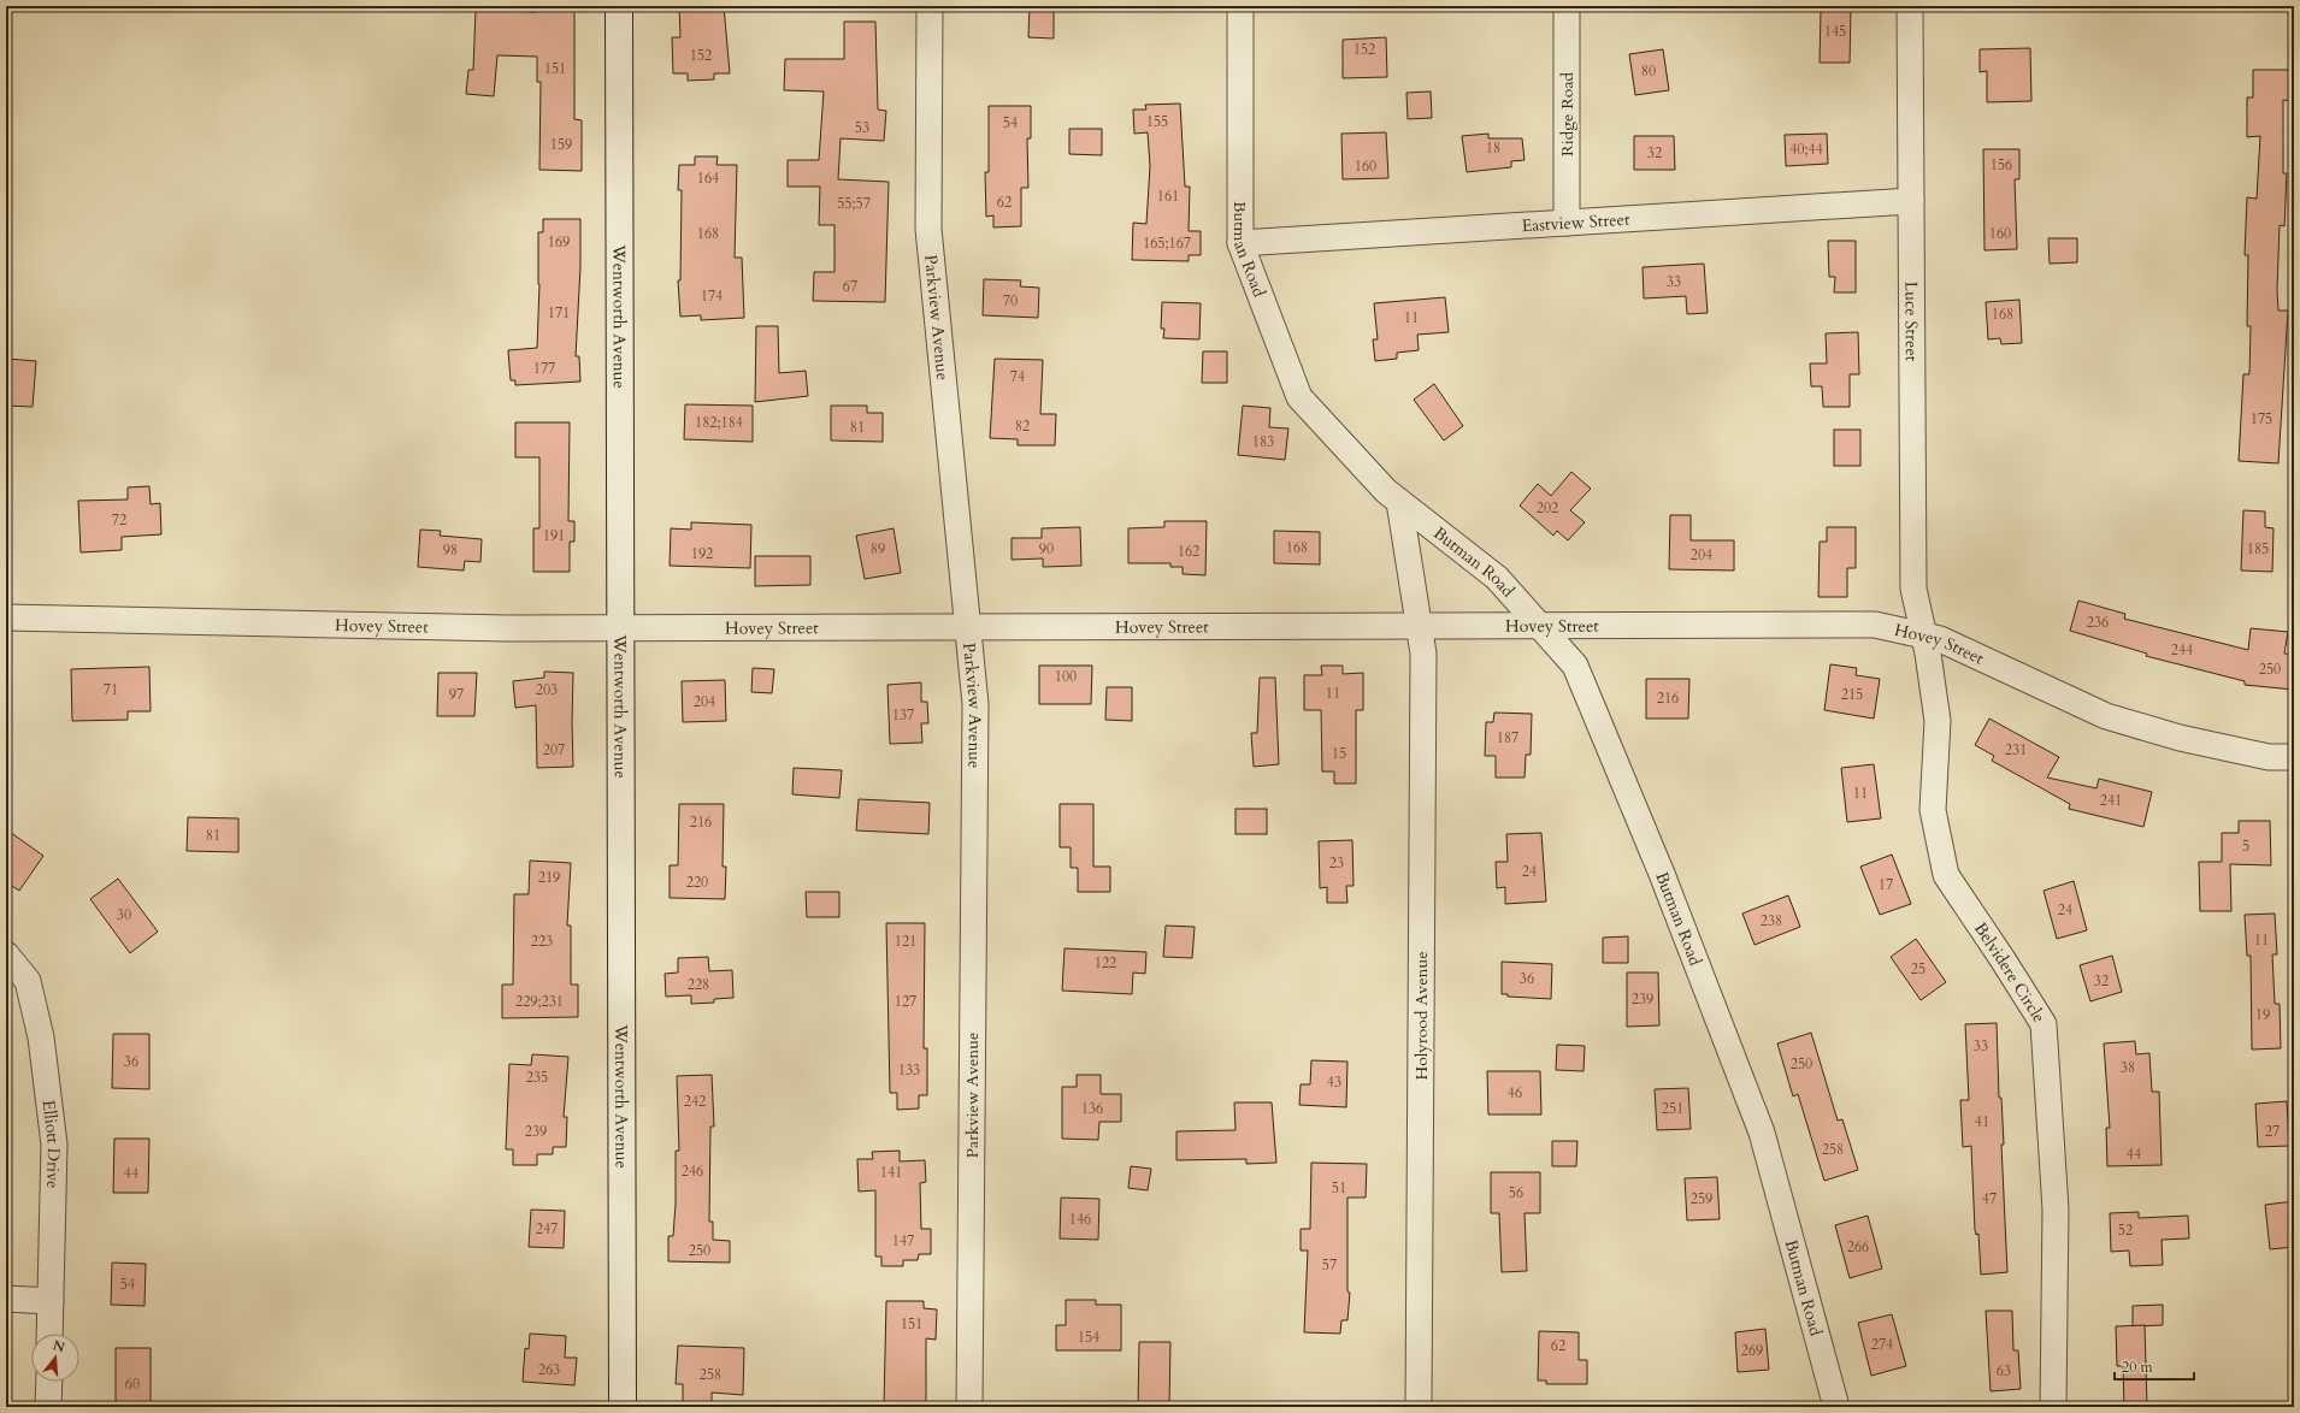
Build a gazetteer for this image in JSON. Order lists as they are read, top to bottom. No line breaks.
{"streets":{"street":["Ridge Road","Eastview Street","Butman Road","Wentworth Avenue","Parkview Avenue","Luce Street","Hovey Street","Belvidere Circle","Holyrood Avenue","Elliott Drive"]},"crossings":[["Ridge Road","Eastview Street"],["Eastview Street","Butman Road"],["Eastview Street","Luce Street"],["Butman Road","Hovey Street"],["Butman Road","Holyrood Avenue"],["Wentworth Avenue","Hovey Street"],["Parkview Avenue","Hovey Street"],["Luce Street","Hovey Street"],["Luce Street","Belvidere Circle"],["Hovey Street","Belvidere Circle"],["Hovey Street","Holyrood Avenue"]],"house_numbers":["145","152","152","151","80","155","54","53","159","18","40;44","32","156","160","164","161","62","55;57","168","160","169","165;167","33","67","174","70","171","168","11","177","74","175","182;184","82","81","183","202","72","191","168","89","90","185","98","162","192","204","236","244","250","100","71","203","11","97","215","216","204","137","187","207","231","15","11","241","216","81","5","23","24","219","220","17","24","30","238","11","223","121","122","25","36","32","228","239","229;231","127","19","33","36","250","38","133","235","43","46","242","136","251","41","239","27","258","44","246","141","44","51","56","259","47","146","247","52","147","266","250","57","54","151","154","274","62","269","263","63","258","60"],"scale_bar":"20 m","north":"top"}
